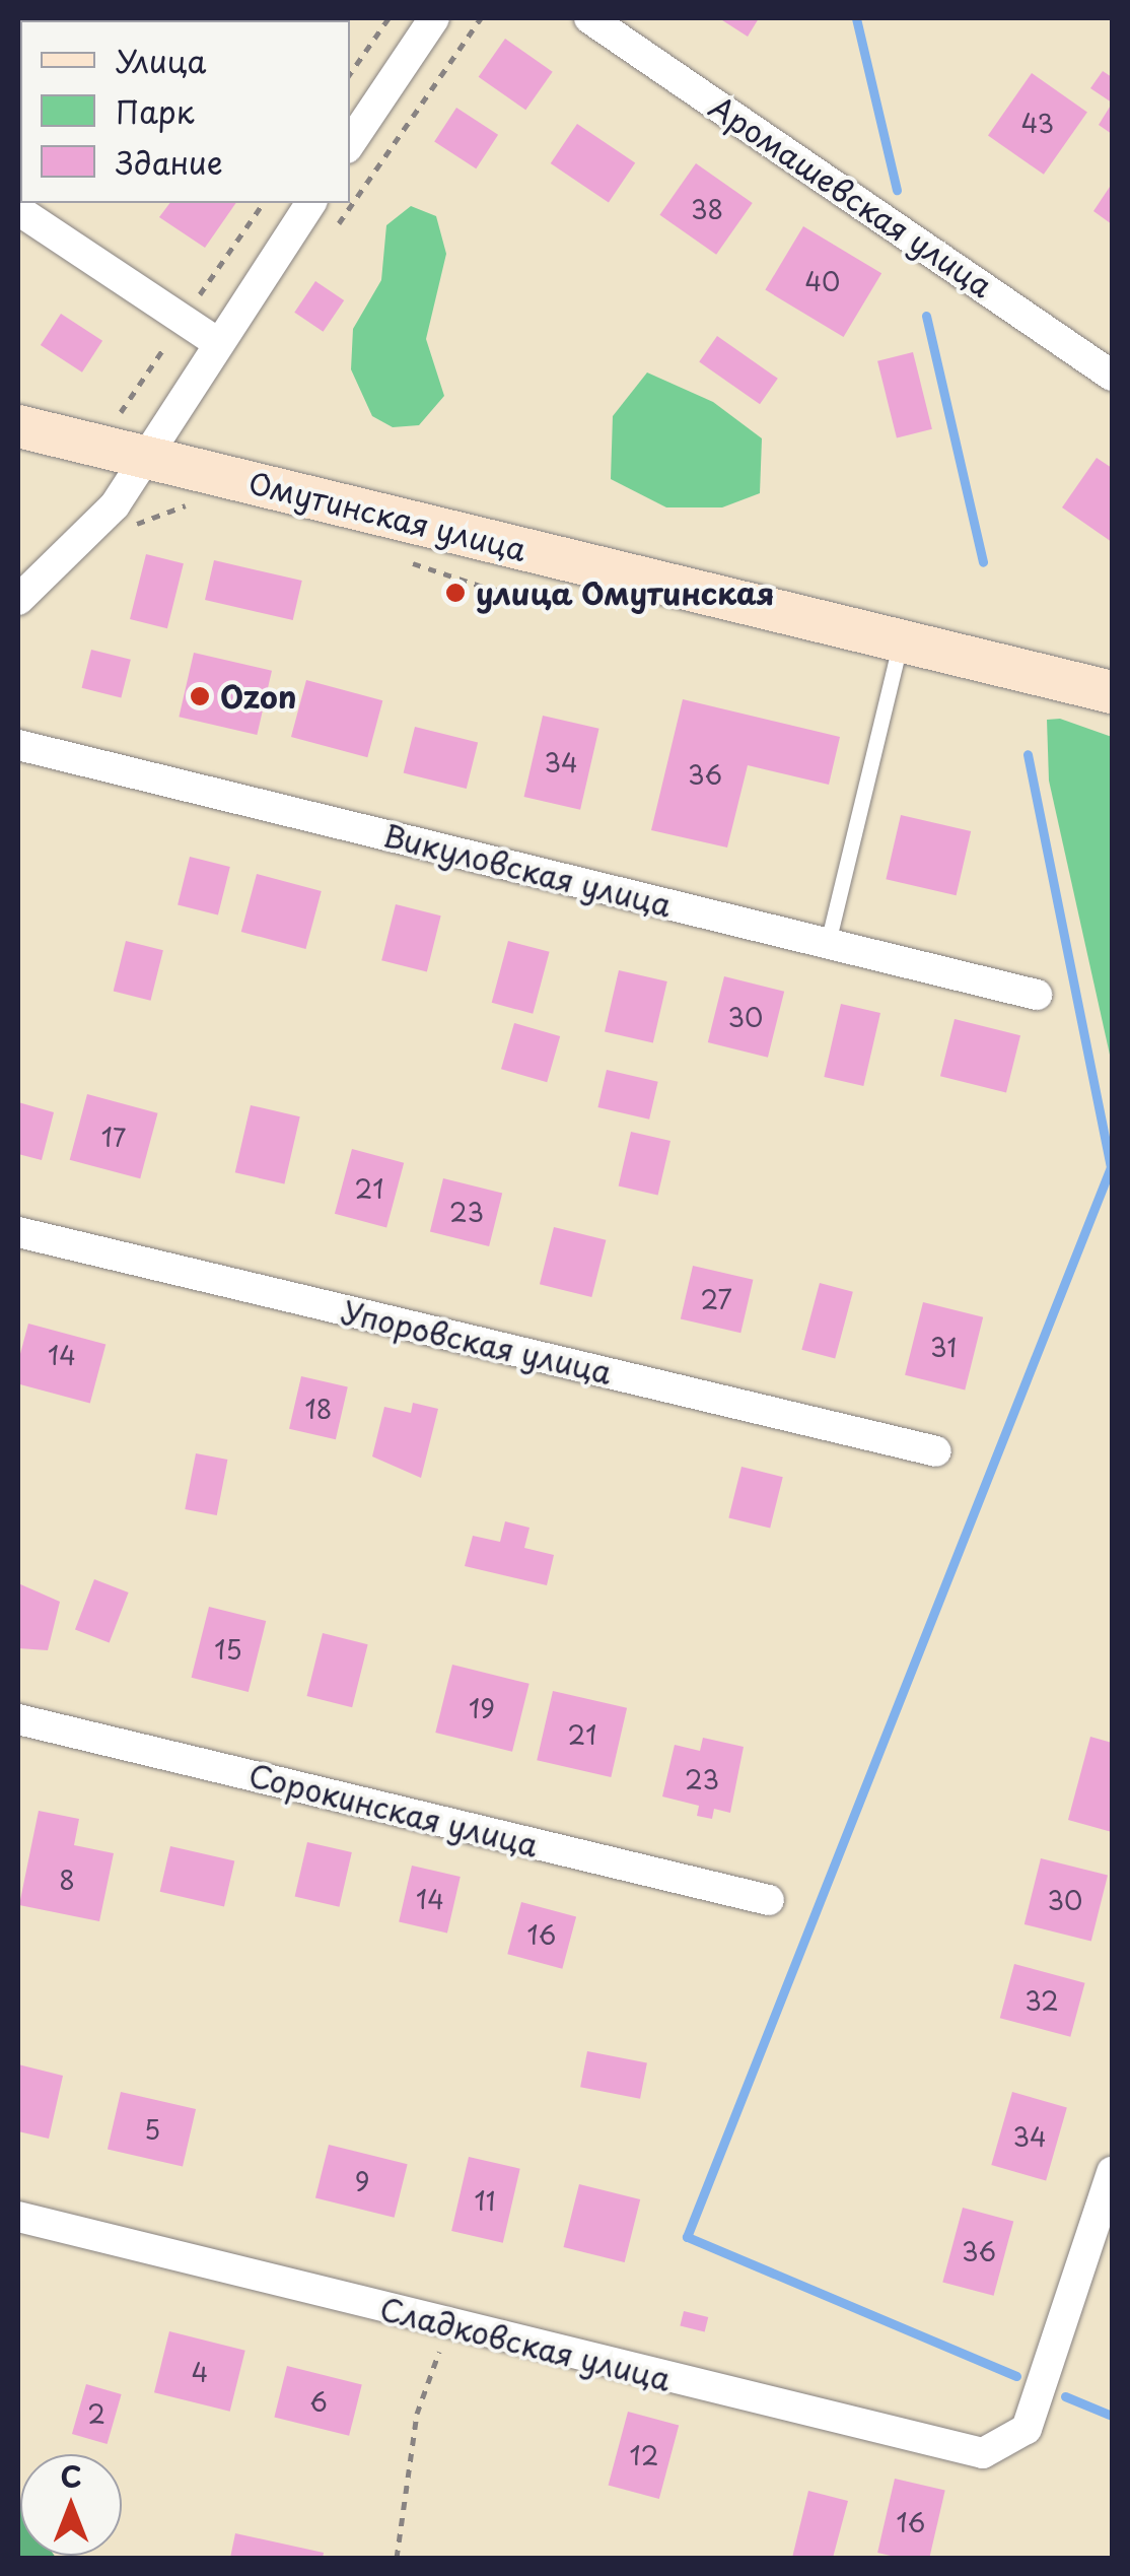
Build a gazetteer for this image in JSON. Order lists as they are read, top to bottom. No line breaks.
{"streets":{"street":["Аромашевская улица","Омутинская улица","Викуловская улица","Упоровская улица","Сорокинская улица","Сладковская улица"]},"places":["улица Омутинская","Ozon"],"house_numbers":["43","38","40","34","36","30","17","21","23","27","31","14","18","15","19","21","23","8","14","30","16","32","5","34","9","11","36","4","6","2","12","16"],"legend":["Улица","Парк","Здание"],"north":"top"}
